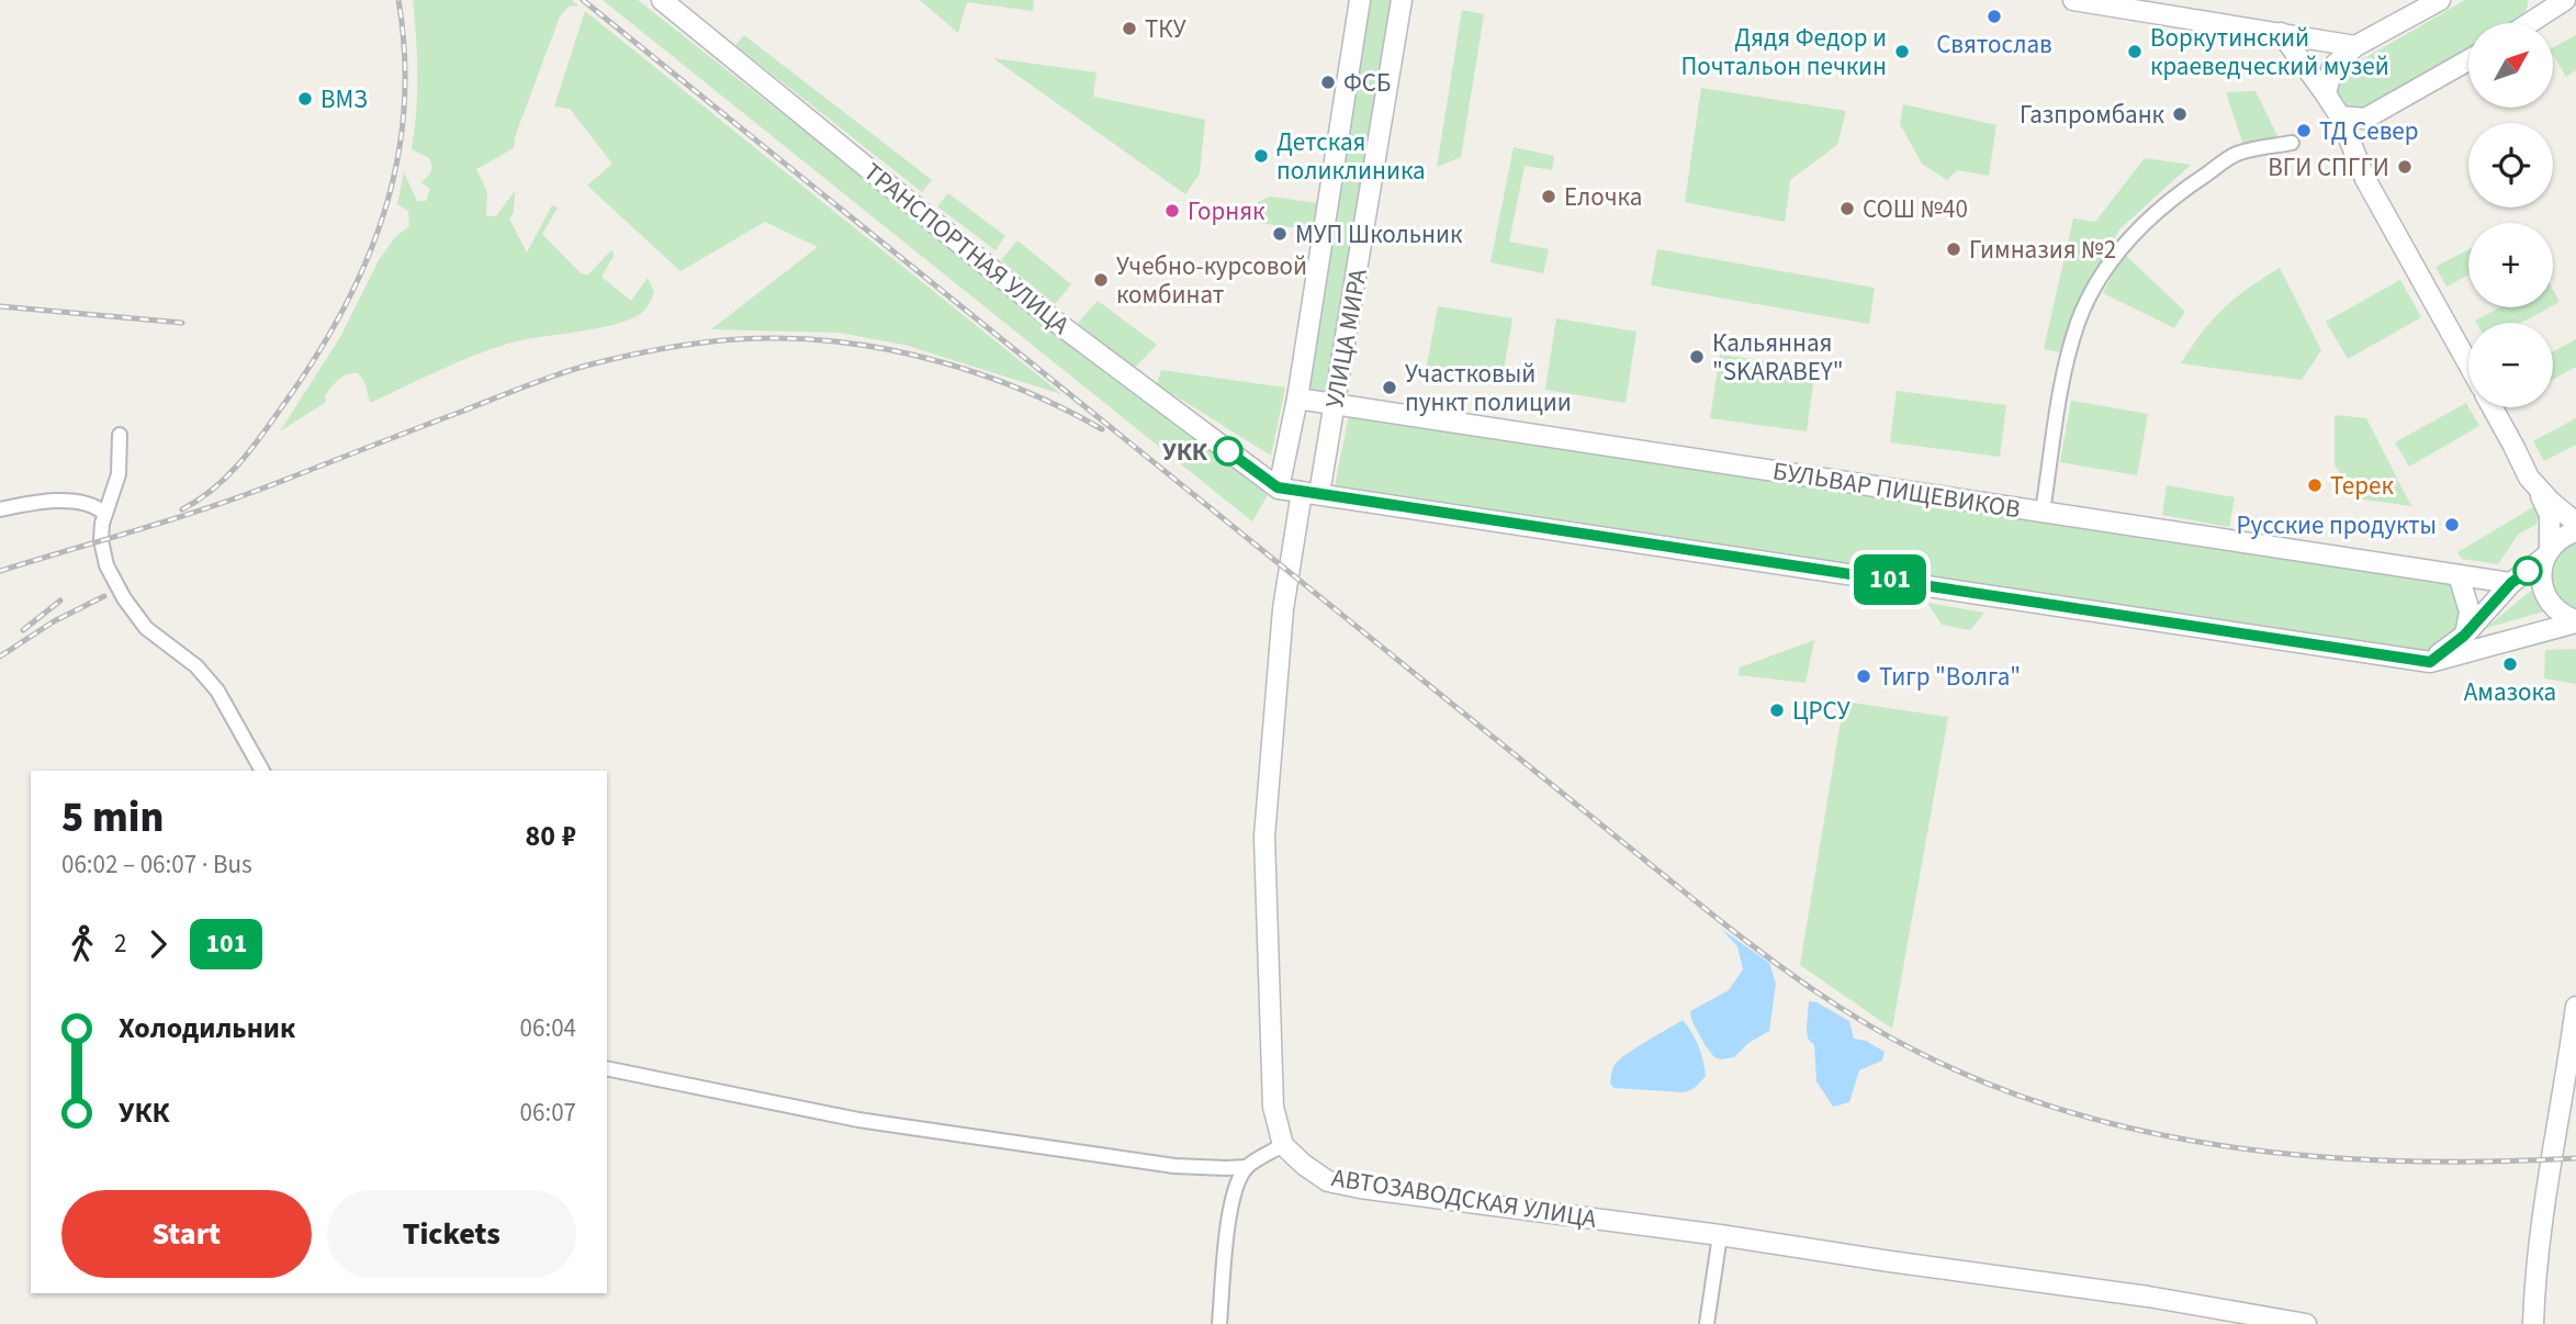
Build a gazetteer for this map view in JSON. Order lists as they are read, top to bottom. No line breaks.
{"streets":{"main road":["ТРАНСПОРТНАЯ УЛИЦА","УЛИЦА МИРА","БУЛЬВАР ПИЩЕВИКОВ","АВТОЗАВОДСКАЯ УЛИЦА"]},"crossings":[["ТРАНСПОРТНАЯ УЛИЦА","УЛИЦА МИРА"],["УЛИЦА МИРА","БУЛЬВАР ПИЩЕВИКОВ"]],"places":["Святослав","ТКУ","Дядя Федор и Почтальон печкин","Воркутинский краеведческий музей","ФСБ","ВМЗ","Газпромбанк","ТД Север","Детская поликлиника","ВГИ СПГГИ","Елочка","СОШ №40","Горняк","МУП Школьник","Гимназия №2","Учебно-курсовой комбинат","Кальянная \"SKARABEY\"","Участковый пункт полиции","УКК","Терек","Русские продукты","Амазока","Тигр \"Волга\"","ЦРСУ"],"lines":["bus line 101"],"north":"top right","page":{"on_map":"101","map_buttons":["+","−"],"heading":["5 min","06:02 – 06:07 · Bus","80 ₽"],"legs":["2","101"],"list":[{"name":"Холодильник","value":"06:04"},{"name":"УКК","value":"06:07"}],"buttons":["Start","Tickets"]}}
